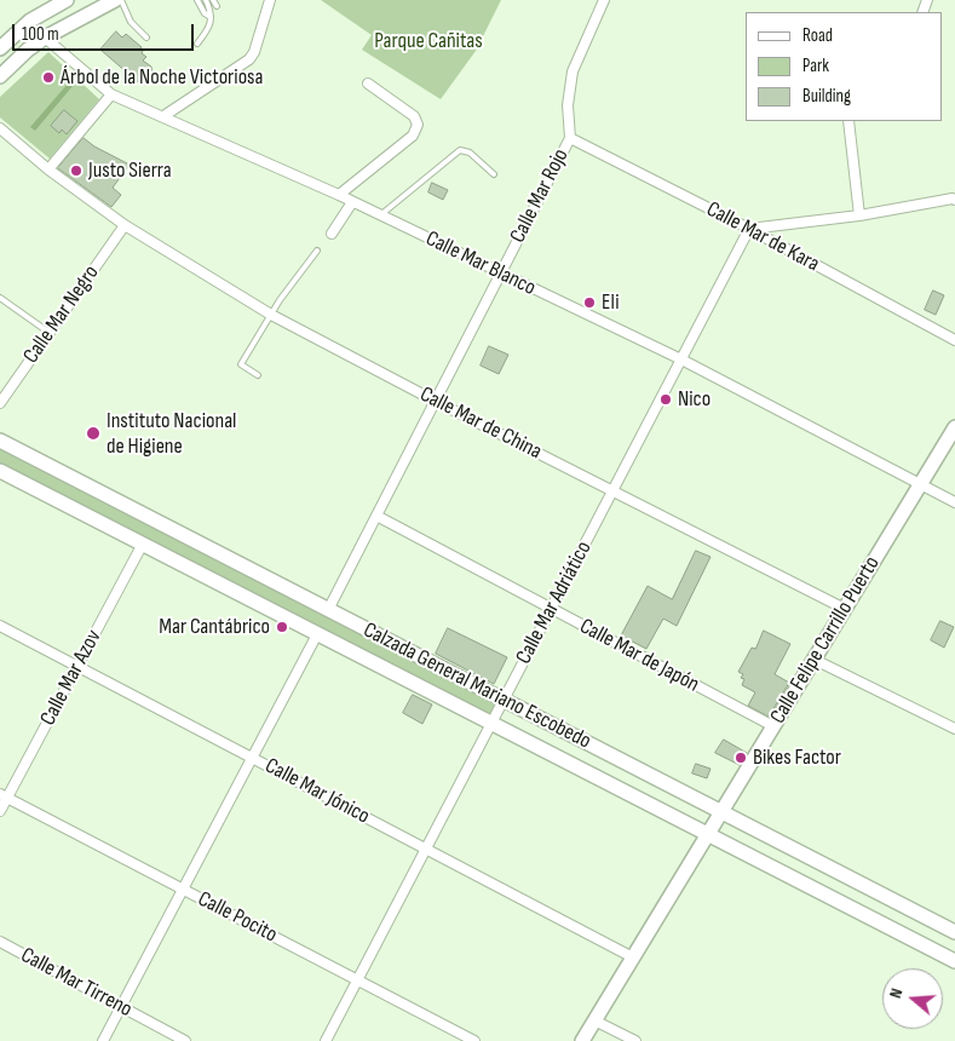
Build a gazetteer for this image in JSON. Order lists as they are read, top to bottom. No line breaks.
{"streets":{"main road":["Calle Felipe Carrillo Puerto","Calzada General Mariano Escobedo"],"street":["Calle Mar Rojo","Calle Mar de Kara","Calle Mar Blanco","Calle Mar Negro","Calle Mar de China","Calle Mar Adriático","Calle Mar de Japón","Calle Mar Azov","Calle Mar Jónico","Calle Pocito","Calle Mar Tirreno"]},"crossings":[["Calle Mar Rojo","Calle Mar de Kara"],["Calle Mar Rojo","Calle Mar Blanco"],["Calle Mar Rojo","Calle Mar de China"],["Calle Mar Rojo","Calle Mar de Japón"],["Calle Mar Rojo","Calzada General Mariano Escobedo"],["Calle Mar de Kara","Calle Mar Adriático"],["Calle Mar Blanco","Calle Mar Adriático"],["Calle Mar Blanco","Calle Felipe Carrillo Puerto"],["Calle Mar Negro","Calle Mar de China"],["Calle Mar de China","Calle Mar Adriático"],["Calle Mar de China","Calle Felipe Carrillo Puerto"],["Calle Mar Adriático","Calle Mar de Japón"],["Calle Mar Adriático","Calzada General Mariano Escobedo"],["Calle Mar Adriático","Calle Mar Jónico"],["Calle Mar Adriático","Calle Pocito"],["Calle Felipe Carrillo Puerto","Calle Mar de Japón"],["Calle Felipe Carrillo Puerto","Calzada General Mariano Escobedo"],["Calle Felipe Carrillo Puerto","Calle Mar Jónico"],["Calle Mar Azov","Calzada General Mariano Escobedo"],["Calle Mar Azov","Calle Mar Jónico"],["Calle Mar Azov","Calle Pocito"]],"parks":["Parque Cañitas"],"places":["Árbol de la Noche Victoriosa","Justo Sierra","Eli","Nico","Instituto Nacional de Higiene","Mar Cantábrico","Bikes Factor"],"legend":["Road","Park","Building"],"scale_bar":"100 m","north":"left"}
